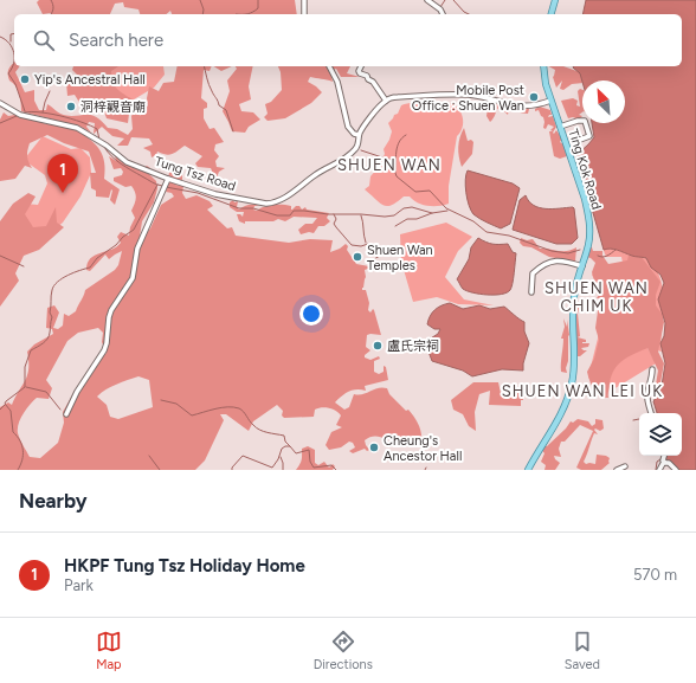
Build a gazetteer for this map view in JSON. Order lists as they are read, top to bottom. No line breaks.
{"streets":{"main road":["Ting Kok Road"],"street":["Tung Tsz Road"]},"districts":["SHUEN WAN","SHUEN WAN CHIM UK","SHUEN WAN LEI UK"],"places":["Yip's Ancestral Hall","Mobile Post Office : Shuen Wan","洞梓觀音廟","Shuen Wan Temples","盧氏宗祠","Cheung's Ancestor Hall"],"north":"top left","page":{"search":"Search here","pins":"1","heading":"Nearby","list":[{"mark":"1","name":"HKPF Tung Tsz Holiday Home","note":"Park","value":"570 m"}],"nav":["Map","Directions","Saved"]}}
